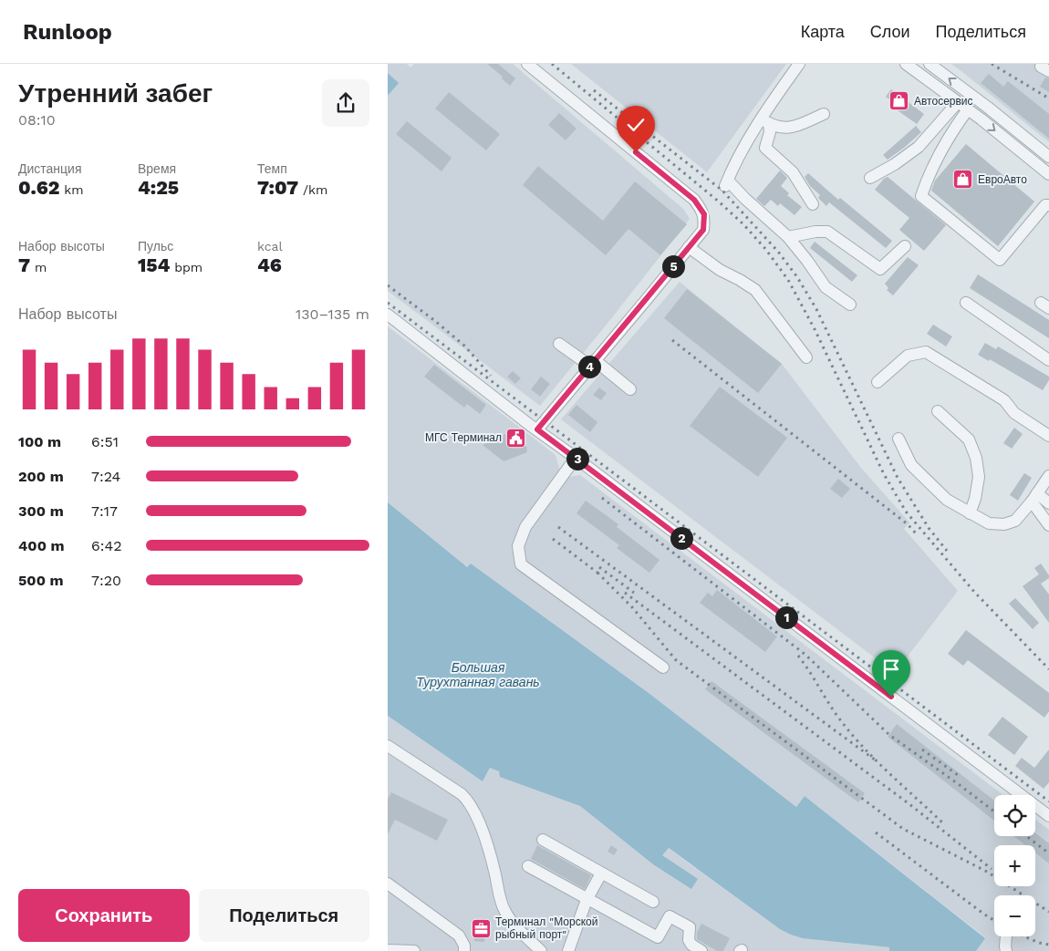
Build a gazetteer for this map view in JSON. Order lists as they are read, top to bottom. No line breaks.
{"water":["Большая Турухтанная гавань"],"places":{"shop":["Автосервис","ЕвроАвто"],"public building":["МГС Терминал"],"office":["Терминал \"Морской рыбный порт\""]},"page":{"header":"Runloop","nav":["Карта","Слои","Поделиться"],"heading":["Утренний забег","08:10"],"stats":[["Дистанция","0.62 km"],["Время","4:25"],["Темп","7:07 /km"],["Набор высоты","7 m"],["Пульс","154 bpm"],["kcal","46"]],"pins":["5","4","3","2","1"],"chart":["Набор высоты","130–135 m"],"list":[{"name":"100 m","note":"6:51"},{"name":"200 m","note":"7:24"},{"name":"300 m","note":"7:17"},{"name":"400 m","note":"6:42"},{"name":"500 m","note":"7:20"}],"map_buttons":["+","−"],"buttons":["Сохранить","Поделиться"]}}
